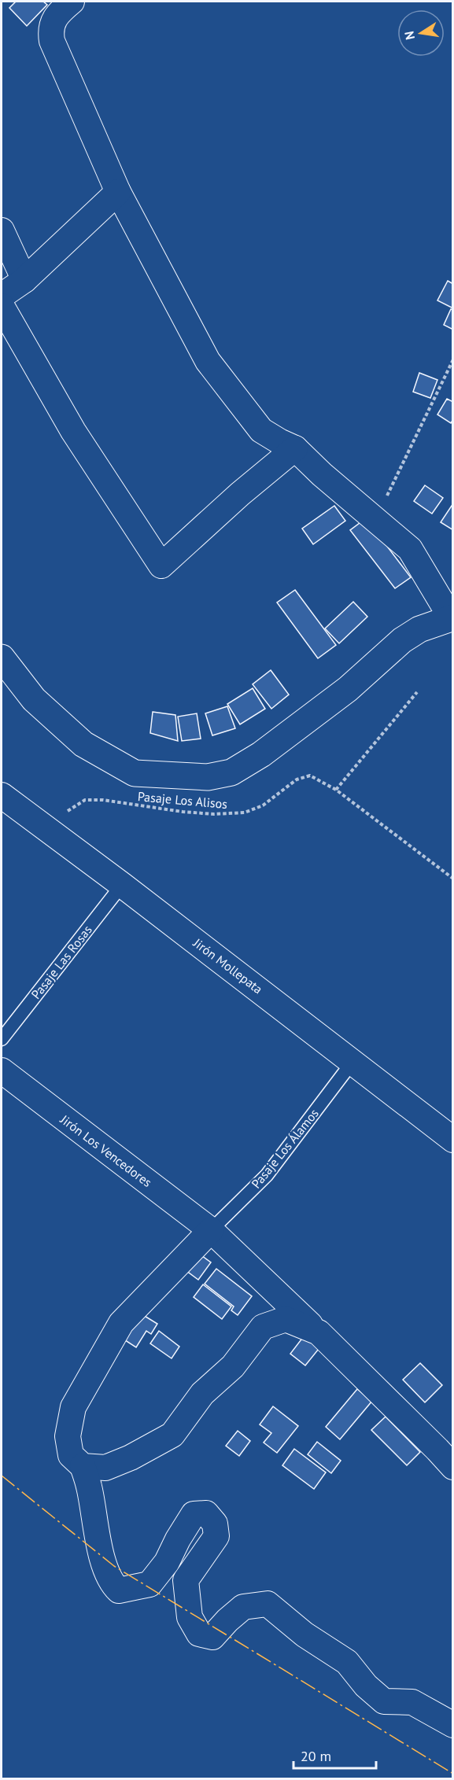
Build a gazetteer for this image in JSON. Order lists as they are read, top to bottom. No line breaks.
{"streets":{"street":["Jirón Mollepata","Jirón Los Vencedores"],"lane":["Pasaje Las Rosas","Pasaje Los Álamos"],"path":["Pasaje Los Alisos"]},"crossings":[["Pasaje Los Alisos","Jirón Mollepata"],["Pasaje Las Rosas","Jirón Mollepata"],["Jirón Mollepata","Pasaje Los Álamos"],["Pasaje Los Álamos","Jirón Los Vencedores"]],"scale_bar":"20 m","north":"left"}
